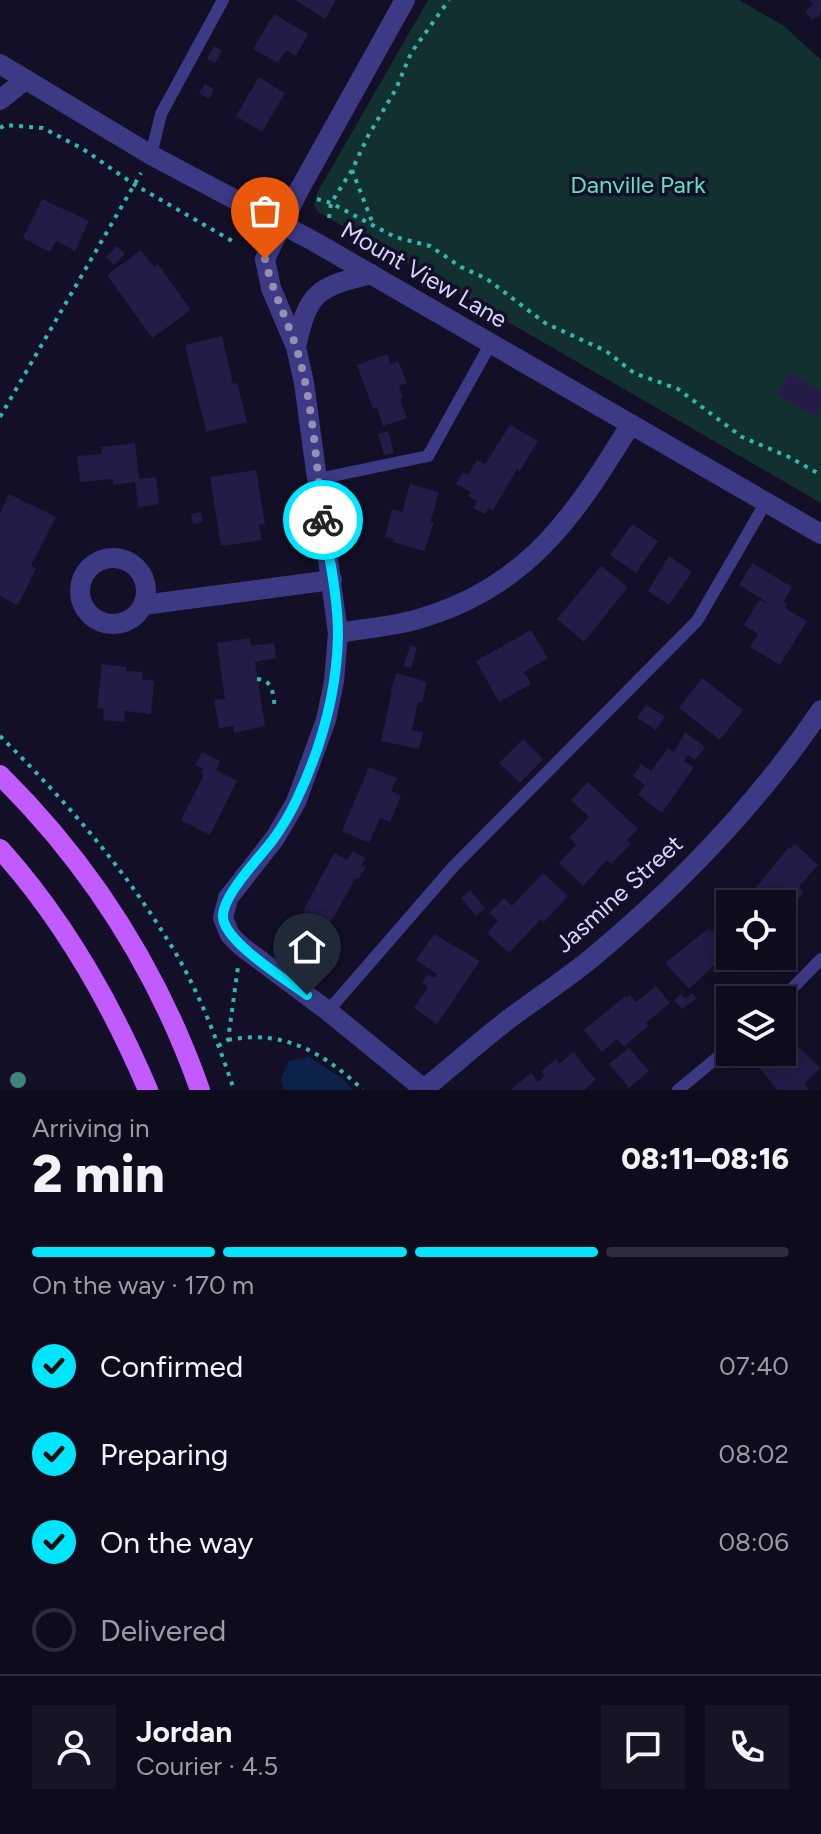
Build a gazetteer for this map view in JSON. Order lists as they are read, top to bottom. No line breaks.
{"streets":{"street":["Mount View Lane","Jasmine Street"]},"parks":["Danville Park"],"page":{"heading":["2 min","Arriving in","08:11–08:16"],"panel":["Jordan","Courier · 4.5"],"bar":"On the way · 170 m","list":[["Confirmed","07:40"],["Preparing","08:02"],["On the way","08:06"],"Delivered"]}}
